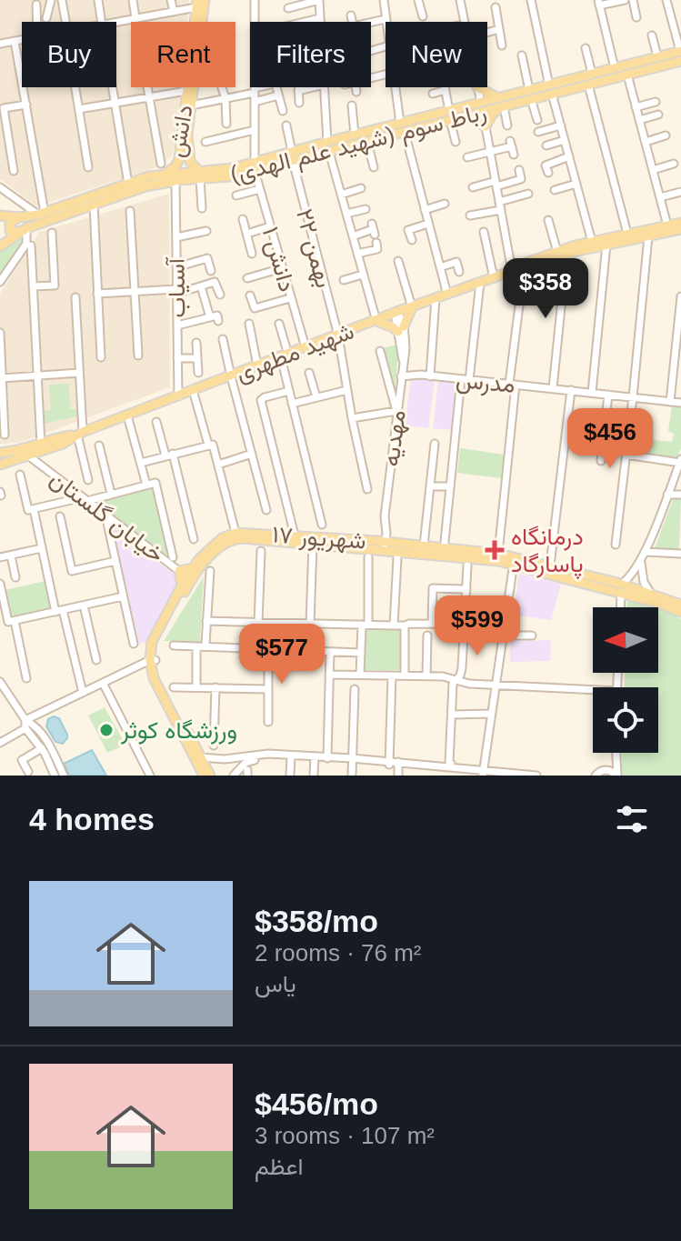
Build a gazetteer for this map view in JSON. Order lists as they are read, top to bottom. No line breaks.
{"streets":{"main road":["دانش","رباط سوم (شهید علم الهدی)","شهید مطهری","۱۷ شهریور"],"street":["۲۲ بهمن","دانش ۱","آسیاب","مدرس","مهدیه","خیابان گلستان"]},"crossings":[["دانش","رباط سوم (شهید علم الهدی)"],["رباط سوم (شهید علم الهدی)","۲۲ بهمن"],["رباط سوم (شهید علم الهدی)","دانش ۱"],["رباط سوم (شهید علم الهدی)","آسیاب"],["۲۲ بهمن","شهید مطهری"],["دانش ۱","شهید مطهری"],["آسیاب","شهید مطهری"],["شهید مطهری","مهدیه"],["شهید مطهری","خیابان گلستان"],["مهدیه","۱۷ شهریور"],["خیابان گلستان","۱۷ شهریور"]],"places":{"health":["درمانگاه پاسارگاد"],"other":["ورزشگاه کوثر"]},"north":"left","page":{"chip":["Buy","Rent","Filters","New"],"price":["$358","$456","$599","$577"],"heading":"4 homes","list":[{"name":"$358/mo","note":"2 rooms · 76 m² · یاس"},{"name":"$456/mo","note":"3 rooms · 107 m² · اعظم"}]}}
